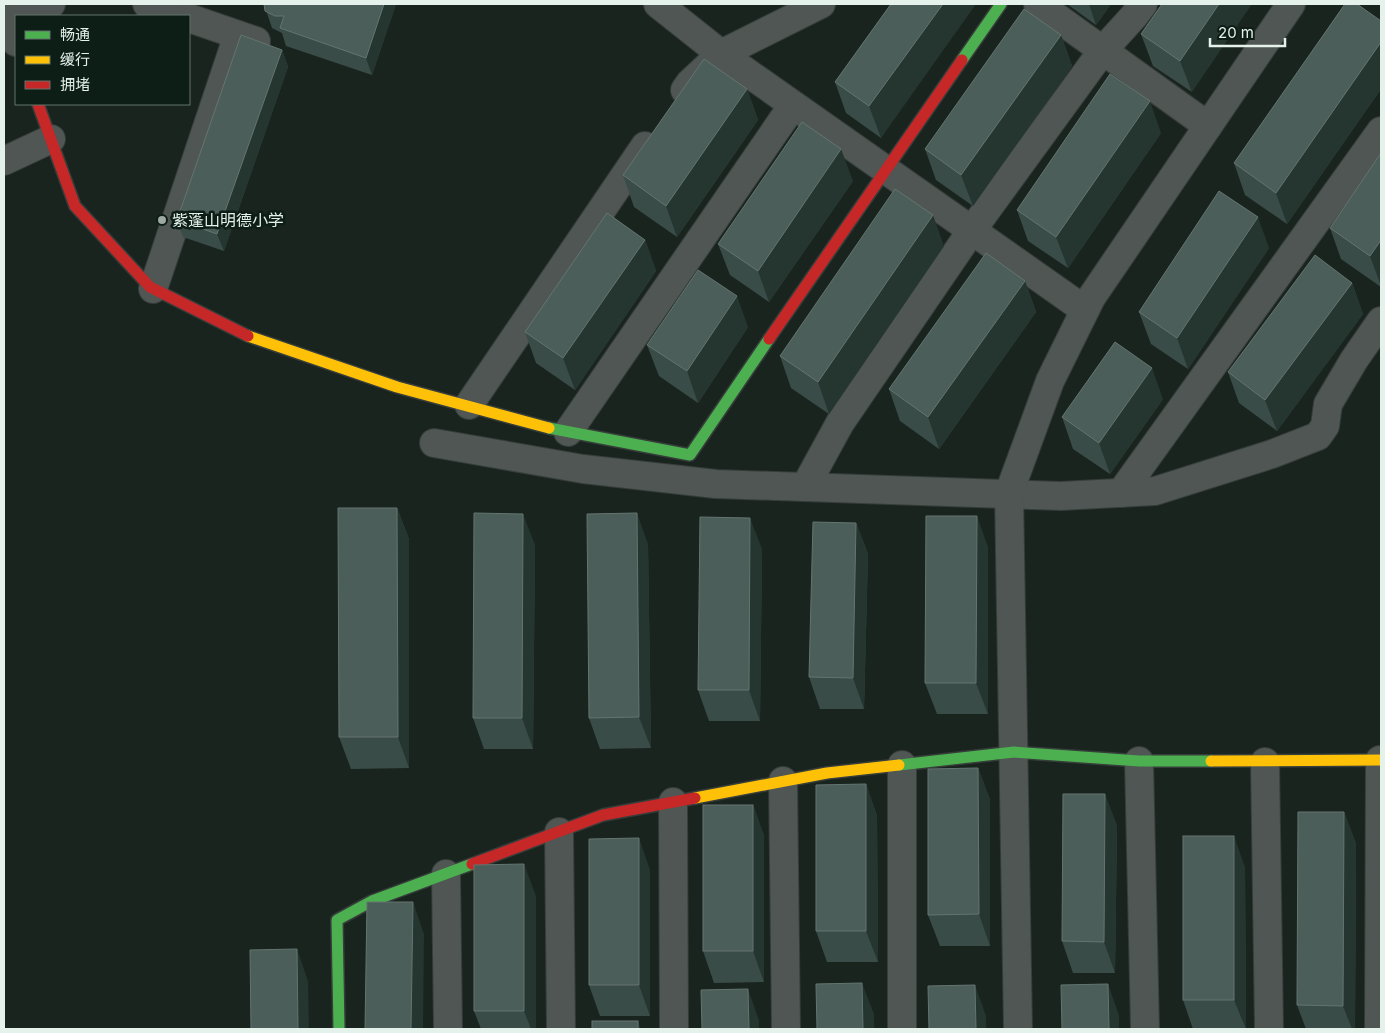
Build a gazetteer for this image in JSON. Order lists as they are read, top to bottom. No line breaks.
{"places":["紫蓬山明德小学"],"legend":["畅通","缓行","拥堵"],"scale_bar":"20 m"}
